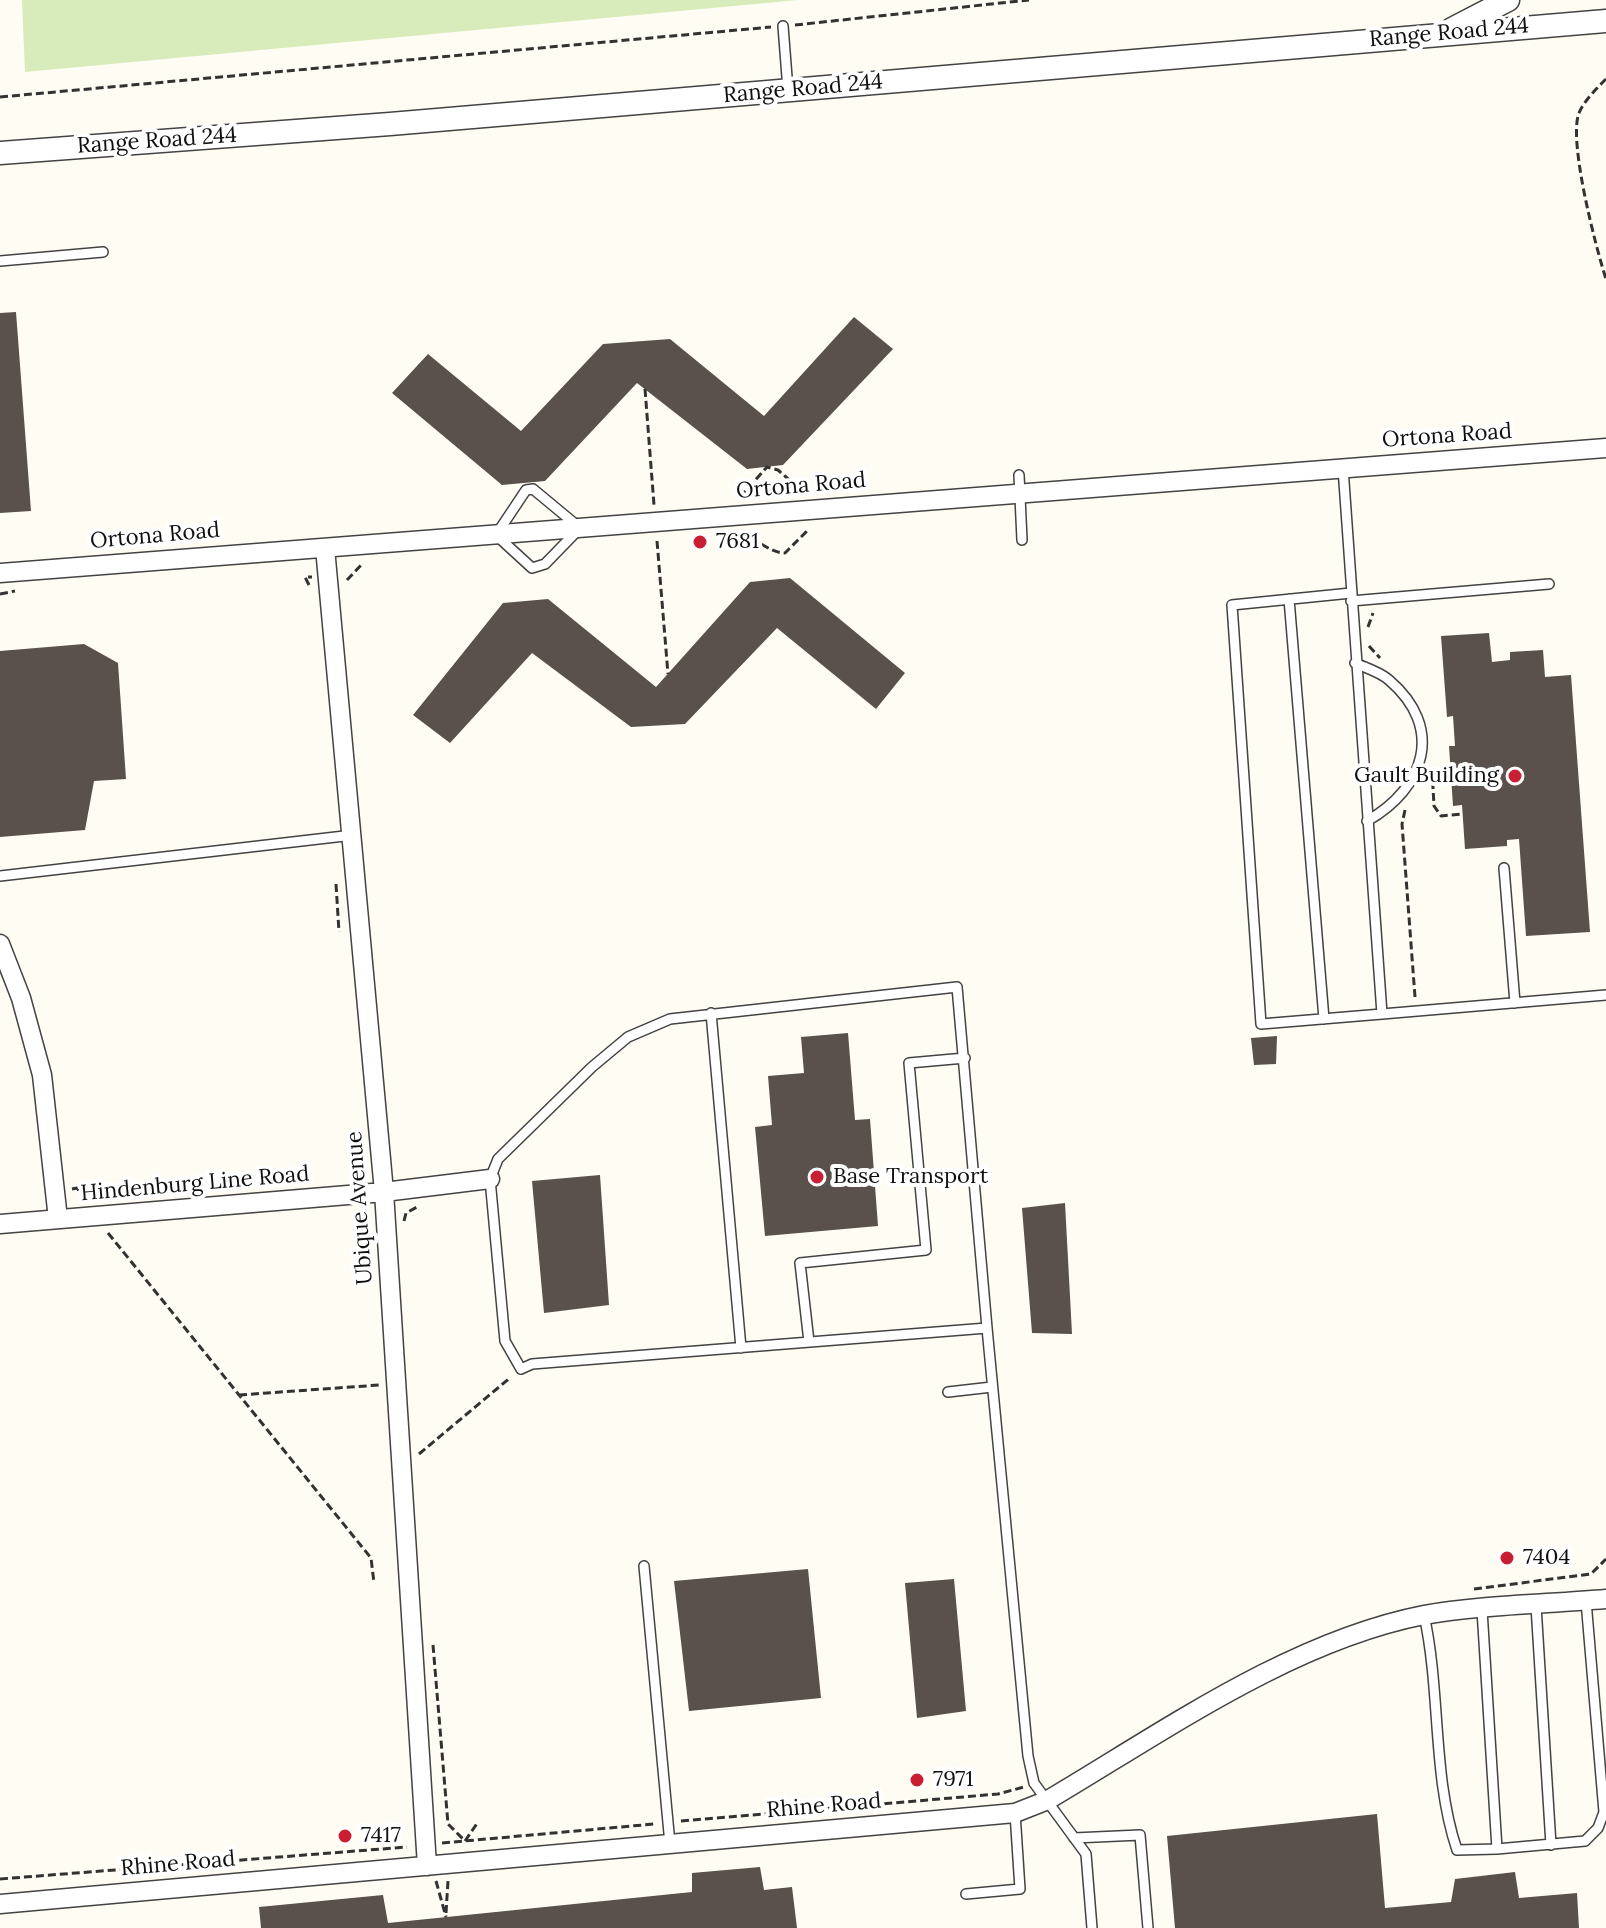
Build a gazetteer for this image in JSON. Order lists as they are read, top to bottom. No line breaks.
{"streets":{"street":["Range Road 244","Ortona Road","Hindenburg Line Road","Ubique Avenue","Rhine Road"]},"crossings":[["Ortona Road","Ubique Avenue"],["Hindenburg Line Road","Ubique Avenue"],["Ubique Avenue","Rhine Road"]],"places":["7681","Gault Building","Base Transport","7404","7971","7417"]}
